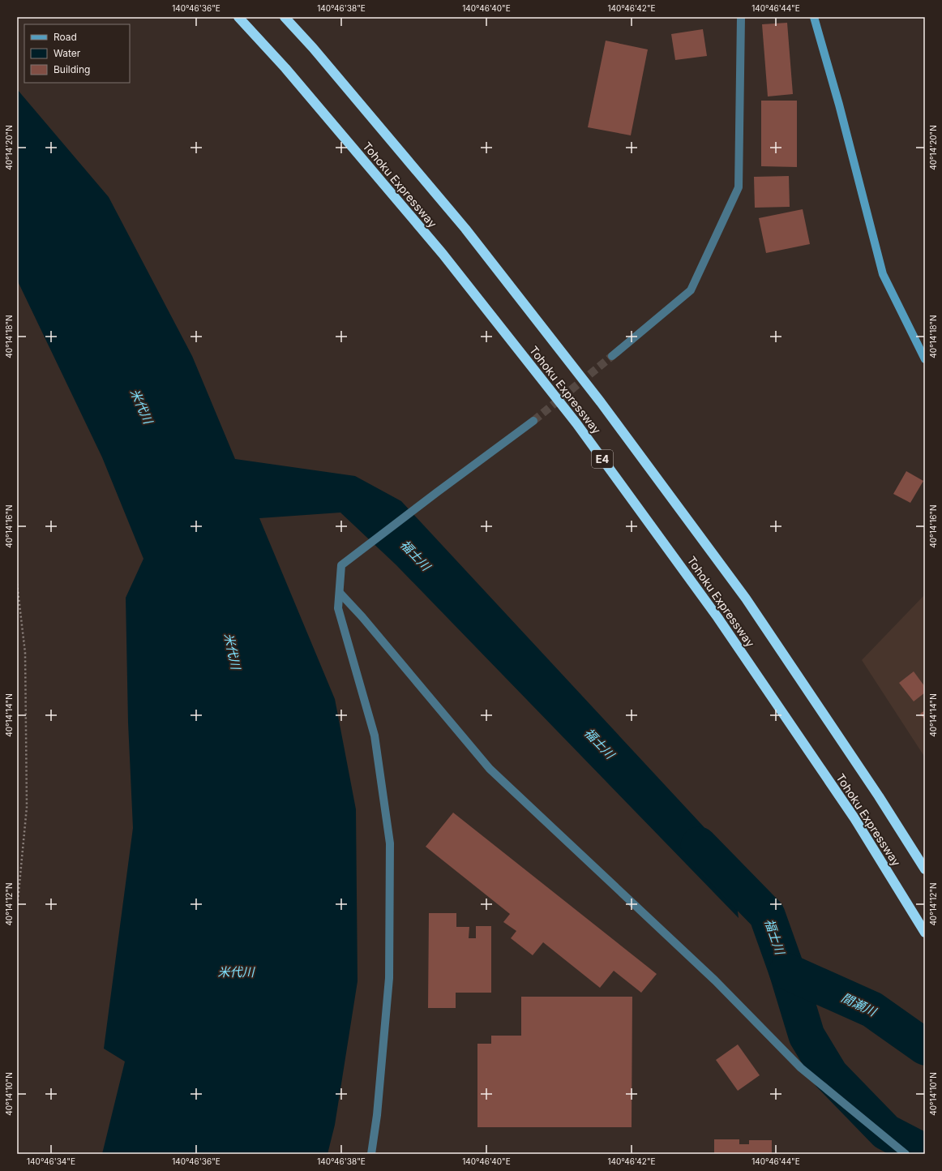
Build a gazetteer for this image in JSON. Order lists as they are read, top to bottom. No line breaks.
{"streets":{"highway":["Tohoku Expressway","E4"]},"water":["米代川","福士川","間瀬川"],"legend":["Road","Water","Building"],"coordinates":["140°46'36\"E","140°46'38\"E","140°46'40\"E","140°46'42\"E","140°46'44\"E","40°14'20\"N","40°14'18\"N","40°14'16\"N","40°14'14\"N","40°14'12\"N","40°14'10\"N","140°46'34\"E"]}
